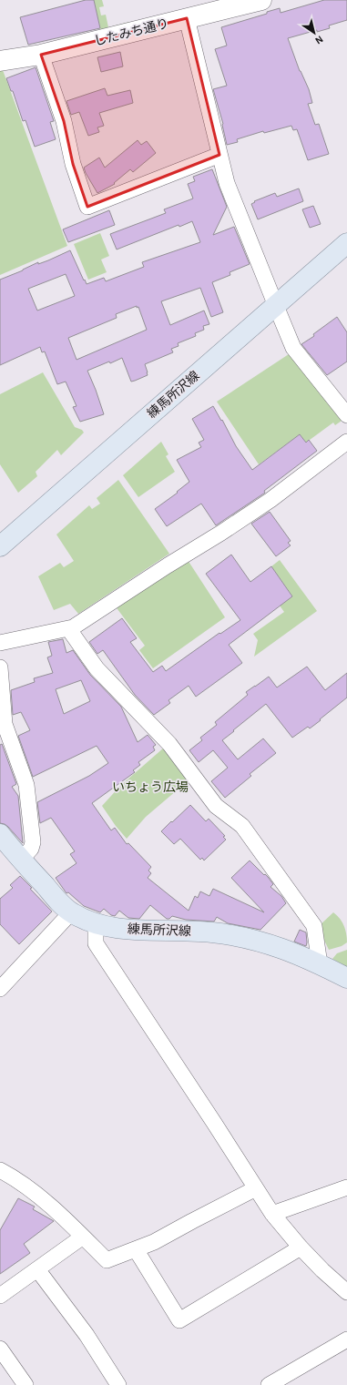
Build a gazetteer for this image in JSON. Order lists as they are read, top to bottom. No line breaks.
{"streets":{"main road":["練馬所沢線"],"street":["したみち通り"]},"parks":["いちょう広場"],"north":"bottom right"}
